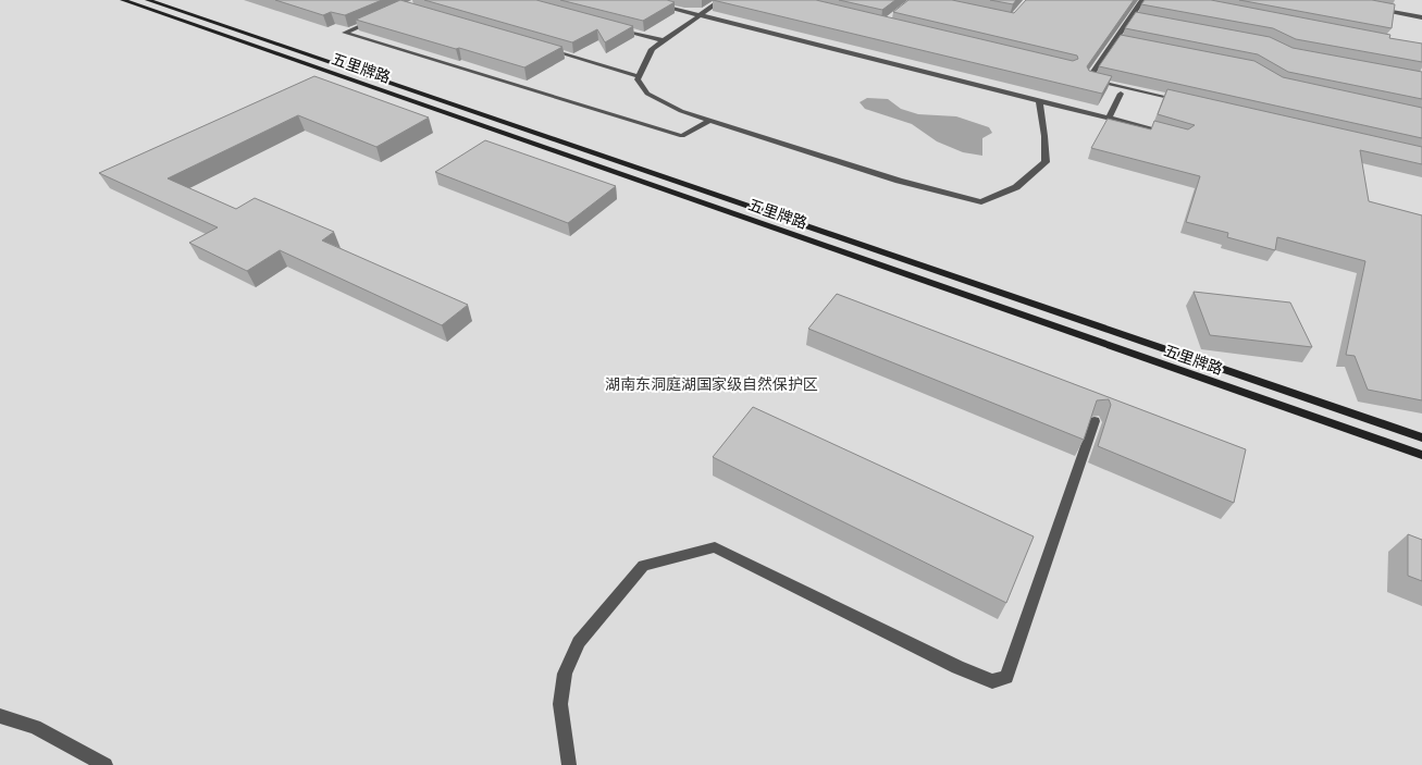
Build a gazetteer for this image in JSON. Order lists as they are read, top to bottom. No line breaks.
{"streets":{"main road":["五里牌路"]},"parks":["湖南东洞庭湖国家级自然保护区"]}
